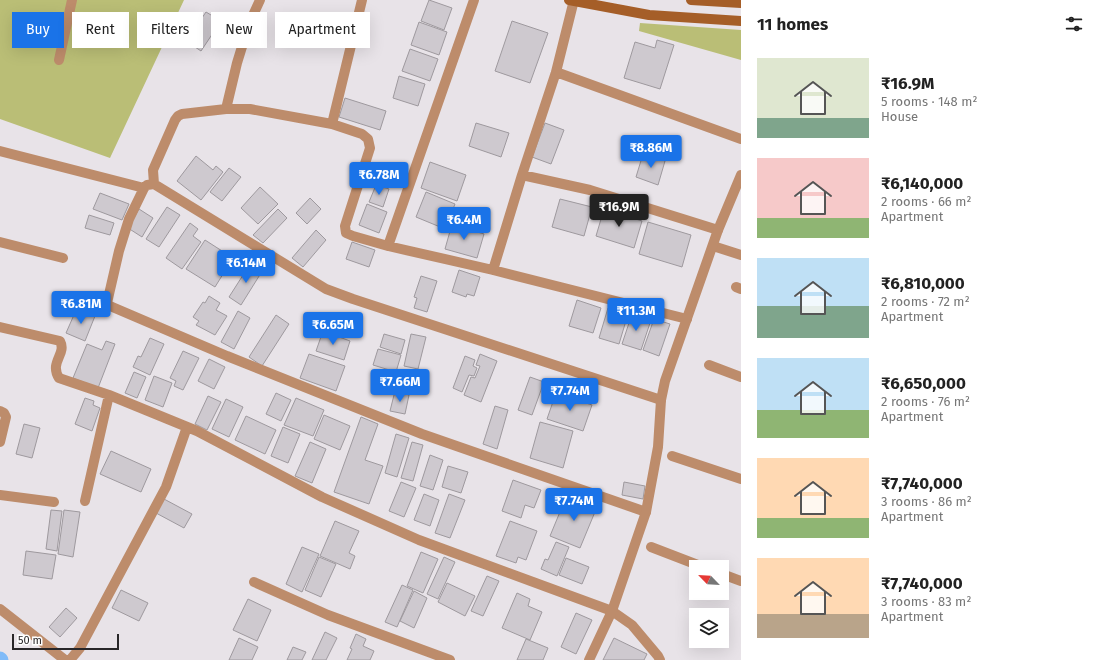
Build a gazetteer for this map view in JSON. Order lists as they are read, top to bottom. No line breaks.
{"scale_bar":"50 m","north":"top left","page":{"heading":"11 homes","chip":["Buy","Rent","Filters","New","Apartment"],"list":[{"name":"₹16.9M","note":"5 rooms · 148 m² · House"},{"name":"₹6,140,000","note":"2 rooms · 66 m² · Apartment"},{"name":"₹6,810,000","note":"2 rooms · 72 m² · Apartment"},{"name":"₹6,650,000","note":"2 rooms · 76 m² · Apartment"},{"name":"₹7,740,000","note":"3 rooms · 86 m² · Apartment"},{"name":"₹7,740,000","note":"3 rooms · 83 m² · Apartment"}],"price":["₹8.86M","₹6.78M","₹16.9M","₹6.4M","₹6.14M","₹6.81M","₹11.3M","₹6.65M","₹7.66M","₹7.74M","₹7.74M"],"scale":"50 m"}}
